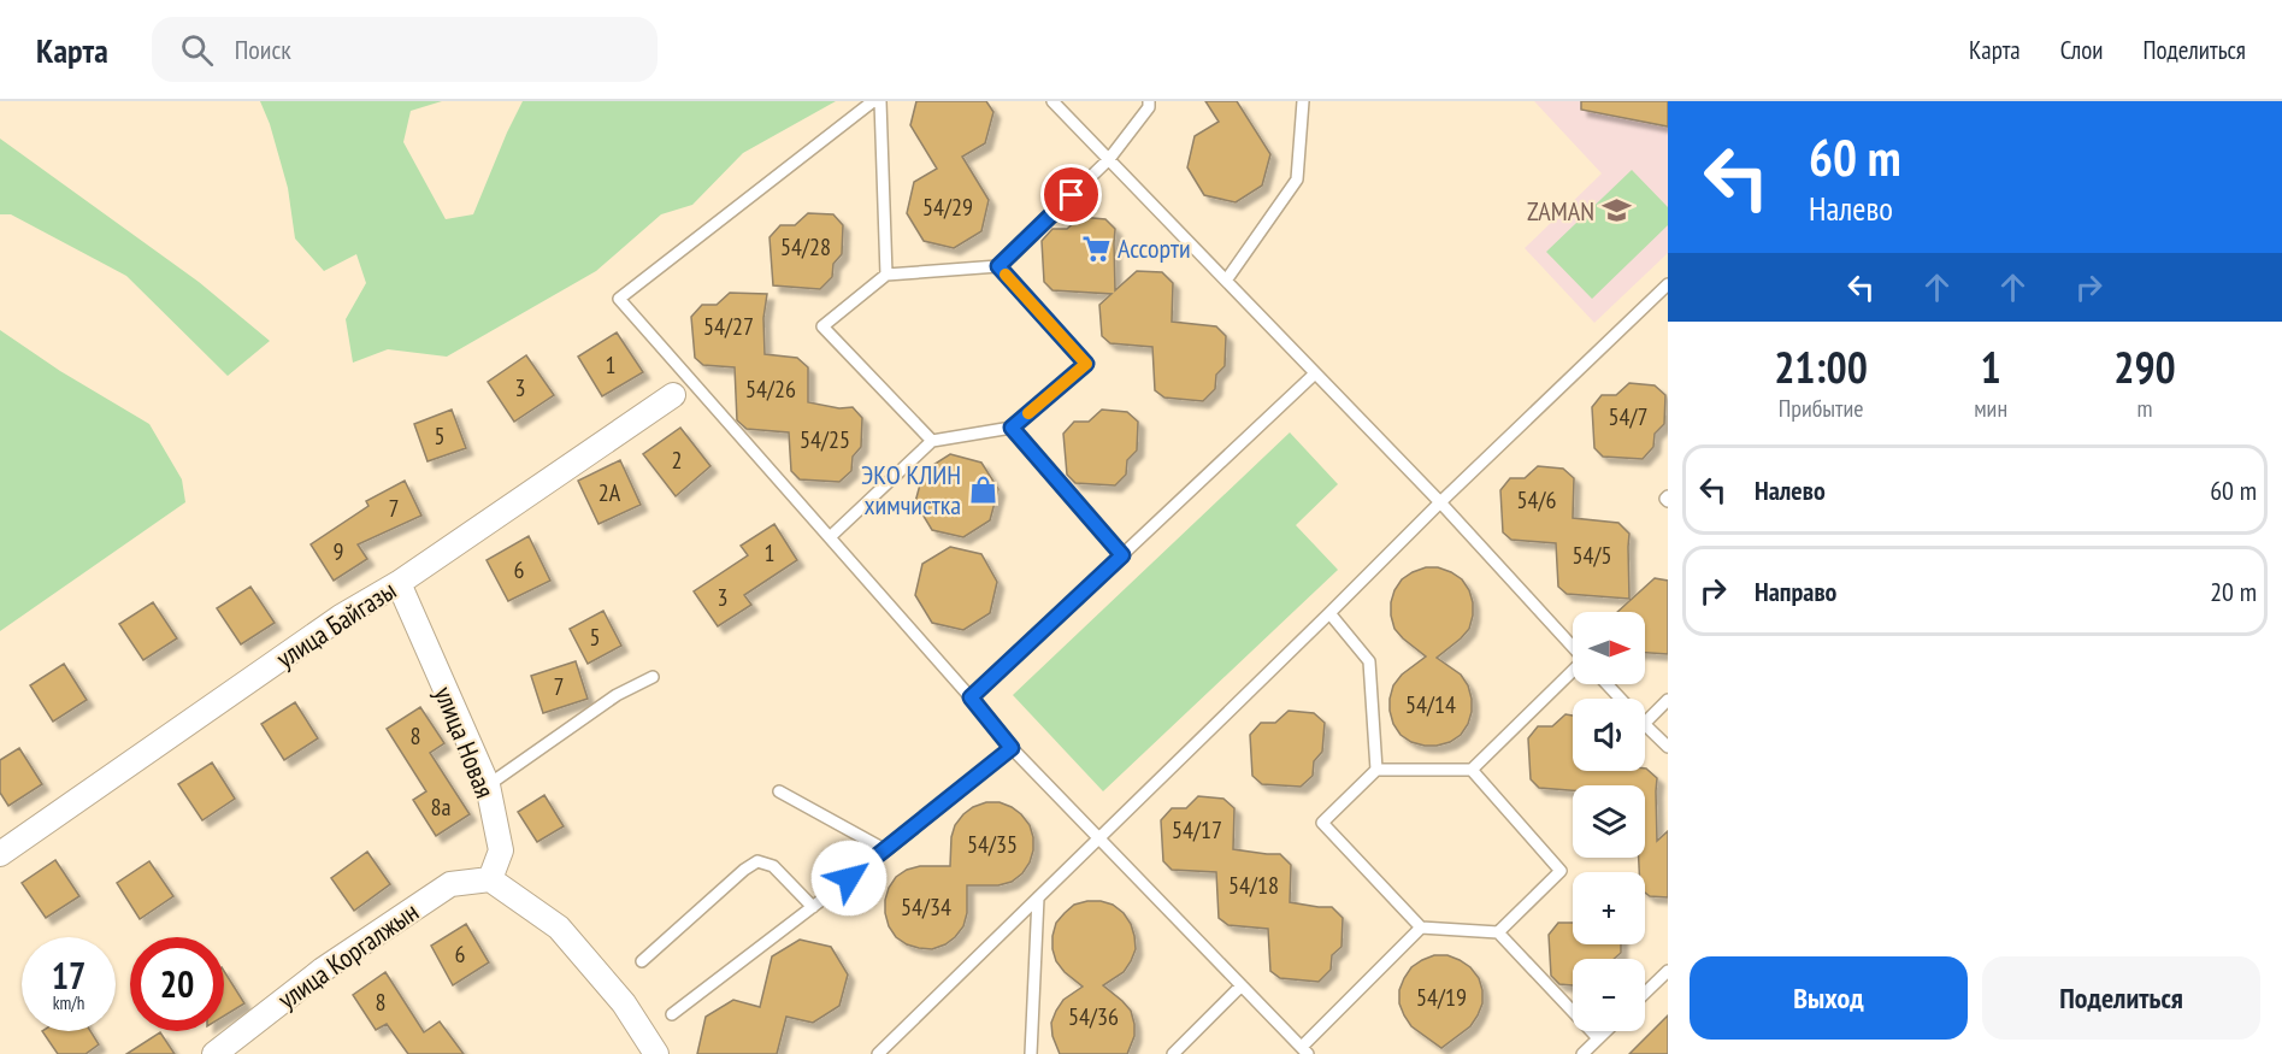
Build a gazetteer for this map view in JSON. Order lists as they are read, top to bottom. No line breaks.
{"streets":{"street":["улица Байгазы","улица Новая","улица Коргалжын"]},"crossings":[["улица Байгазы","улица Новая"],["улица Новая","улица Коргалжын"]],"places":{"school or university":["ZAMAN"],"supermarket":["Ассорти"],"shop":["ЭКО КЛИН химчистка"]},"house_numbers":["54/29","54/28","54/27","1","3","54/26","54/7","5","54/25","2","2А","54/6","7","9","1","54/5","6","3","5","7","54/14","8","8а","54/17","54/35","54/18","54/34","6","54/19","8","54/36"],"north":"right","page":{"header":"Карта","search":"Поиск","nav":["Карта","Слои","Поделиться"],"turn":["60 m","Налево"],"eta":["21:00","Прибытие","1","мин","290","m"],"list":[{"name":"Налево","value":"60 m"},{"name":"Направо","value":"20 m"}],"map_buttons":["+","−"],"speed":"17 km/h","limit":"20","buttons":["Выход","Поделиться"]}}
